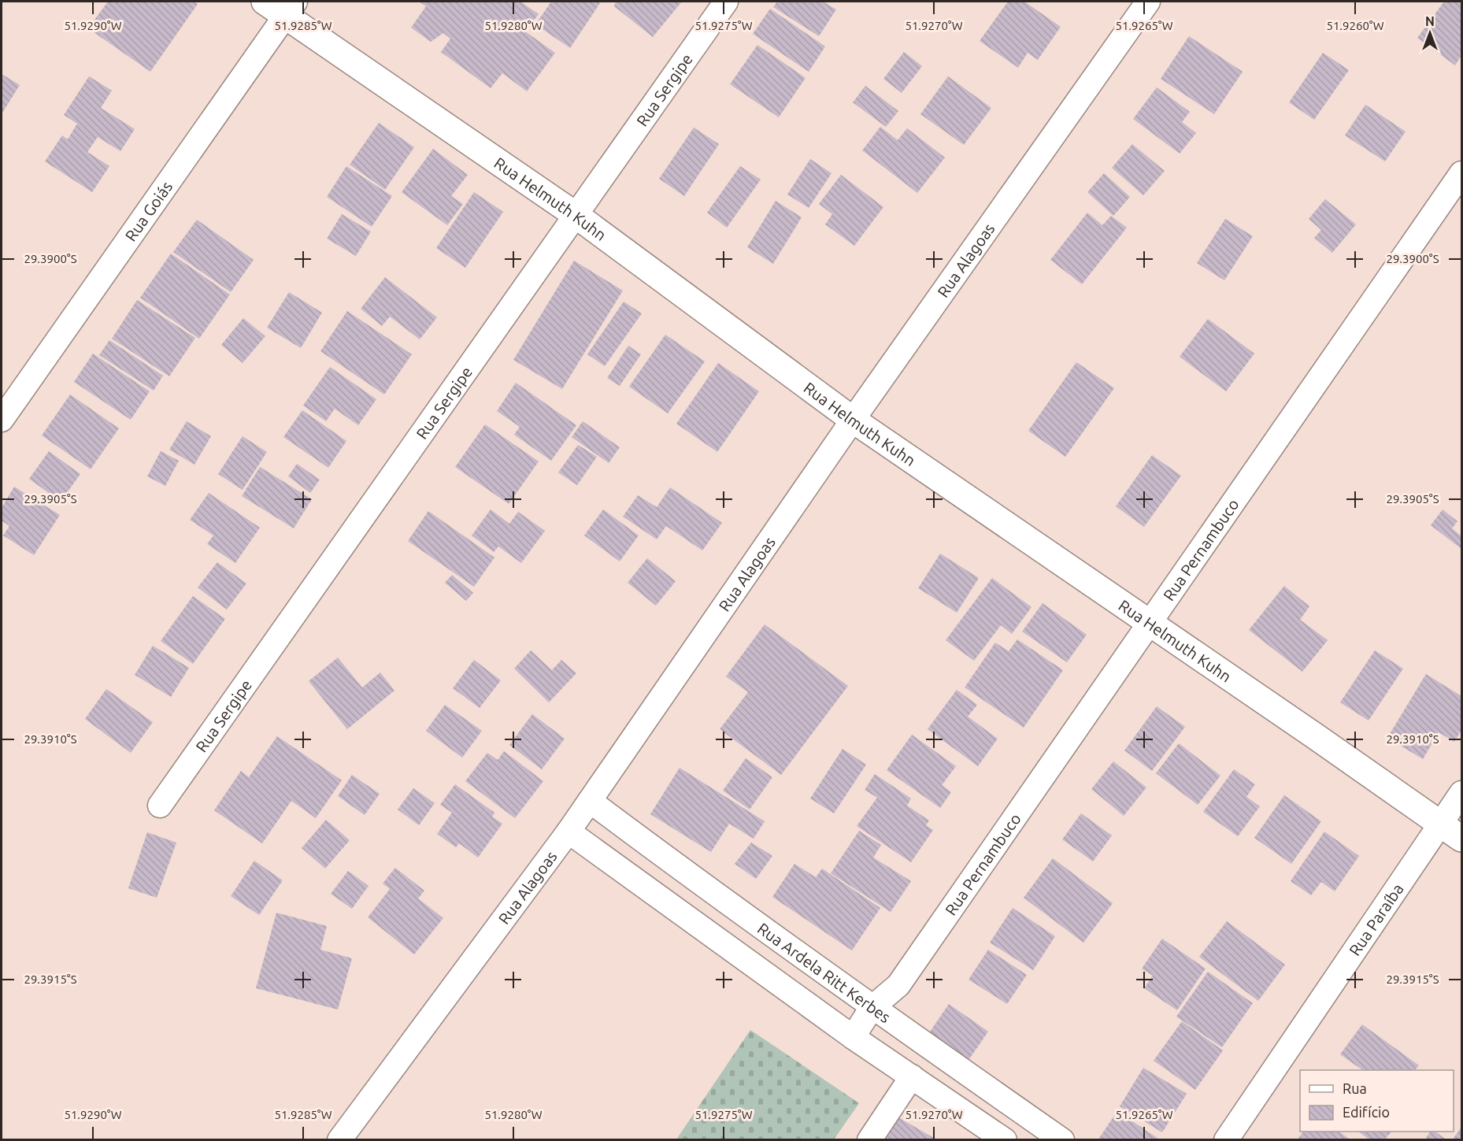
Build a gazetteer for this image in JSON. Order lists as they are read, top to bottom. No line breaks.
{"streets":{"main road":["Rua Helmuth Kuhn"],"street":["Rua Sergipe","Rua Goiás","Rua Alagoas","Rua Pernambuco","Rua Paraíba","Rua Ardela Ritt Kerbes"]},"crossings":[["Rua Sergipe","Rua Helmuth Kuhn"],["Rua Helmuth Kuhn","Rua Goiás"],["Rua Helmuth Kuhn","Rua Alagoas"],["Rua Helmuth Kuhn","Rua Pernambuco"],["Rua Helmuth Kuhn","Rua Paraíba"],["Rua Alagoas","Rua Ardela Ritt Kerbes"],["Rua Pernambuco","Rua Ardela Ritt Kerbes"]],"legend":["Rua","Edifício"],"north":"top","coordinates":["51.9290°W","51.9285°W","51.9280°W","51.9275°W","51.9270°W","51.9265°W","51.9260°W","29.3900°S","29.3905°S","29.3910°S","29.3915°S"]}
